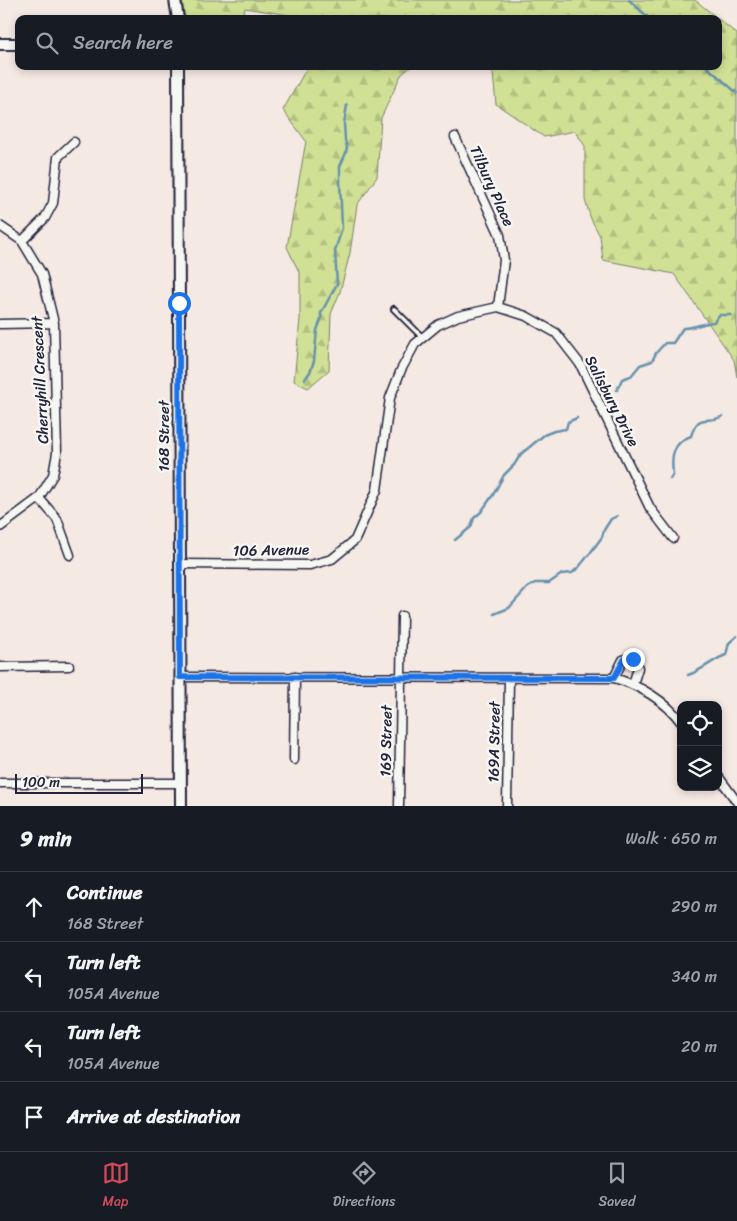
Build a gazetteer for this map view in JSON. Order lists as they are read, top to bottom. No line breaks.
{"streets":{"street":["Tilbury Place","Cherryhill Crescent","Salisbury Drive","168 Street","106 Avenue","169 Street","169A Street"]},"crossings":[["Tilbury Place","Salisbury Drive"],["168 Street","106 Avenue"]],"scale_bar":"100 m","page":{"search":"Search here","scale":"100 m","heading":["9 min","Walk · 650 m"],"list":[["Continue","168 Street","290 m"],["Turn left","105A Avenue","340 m"],["Turn left","105A Avenue","20 m"],"Arrive at destination"],"nav":["Map","Directions","Saved"]}}
